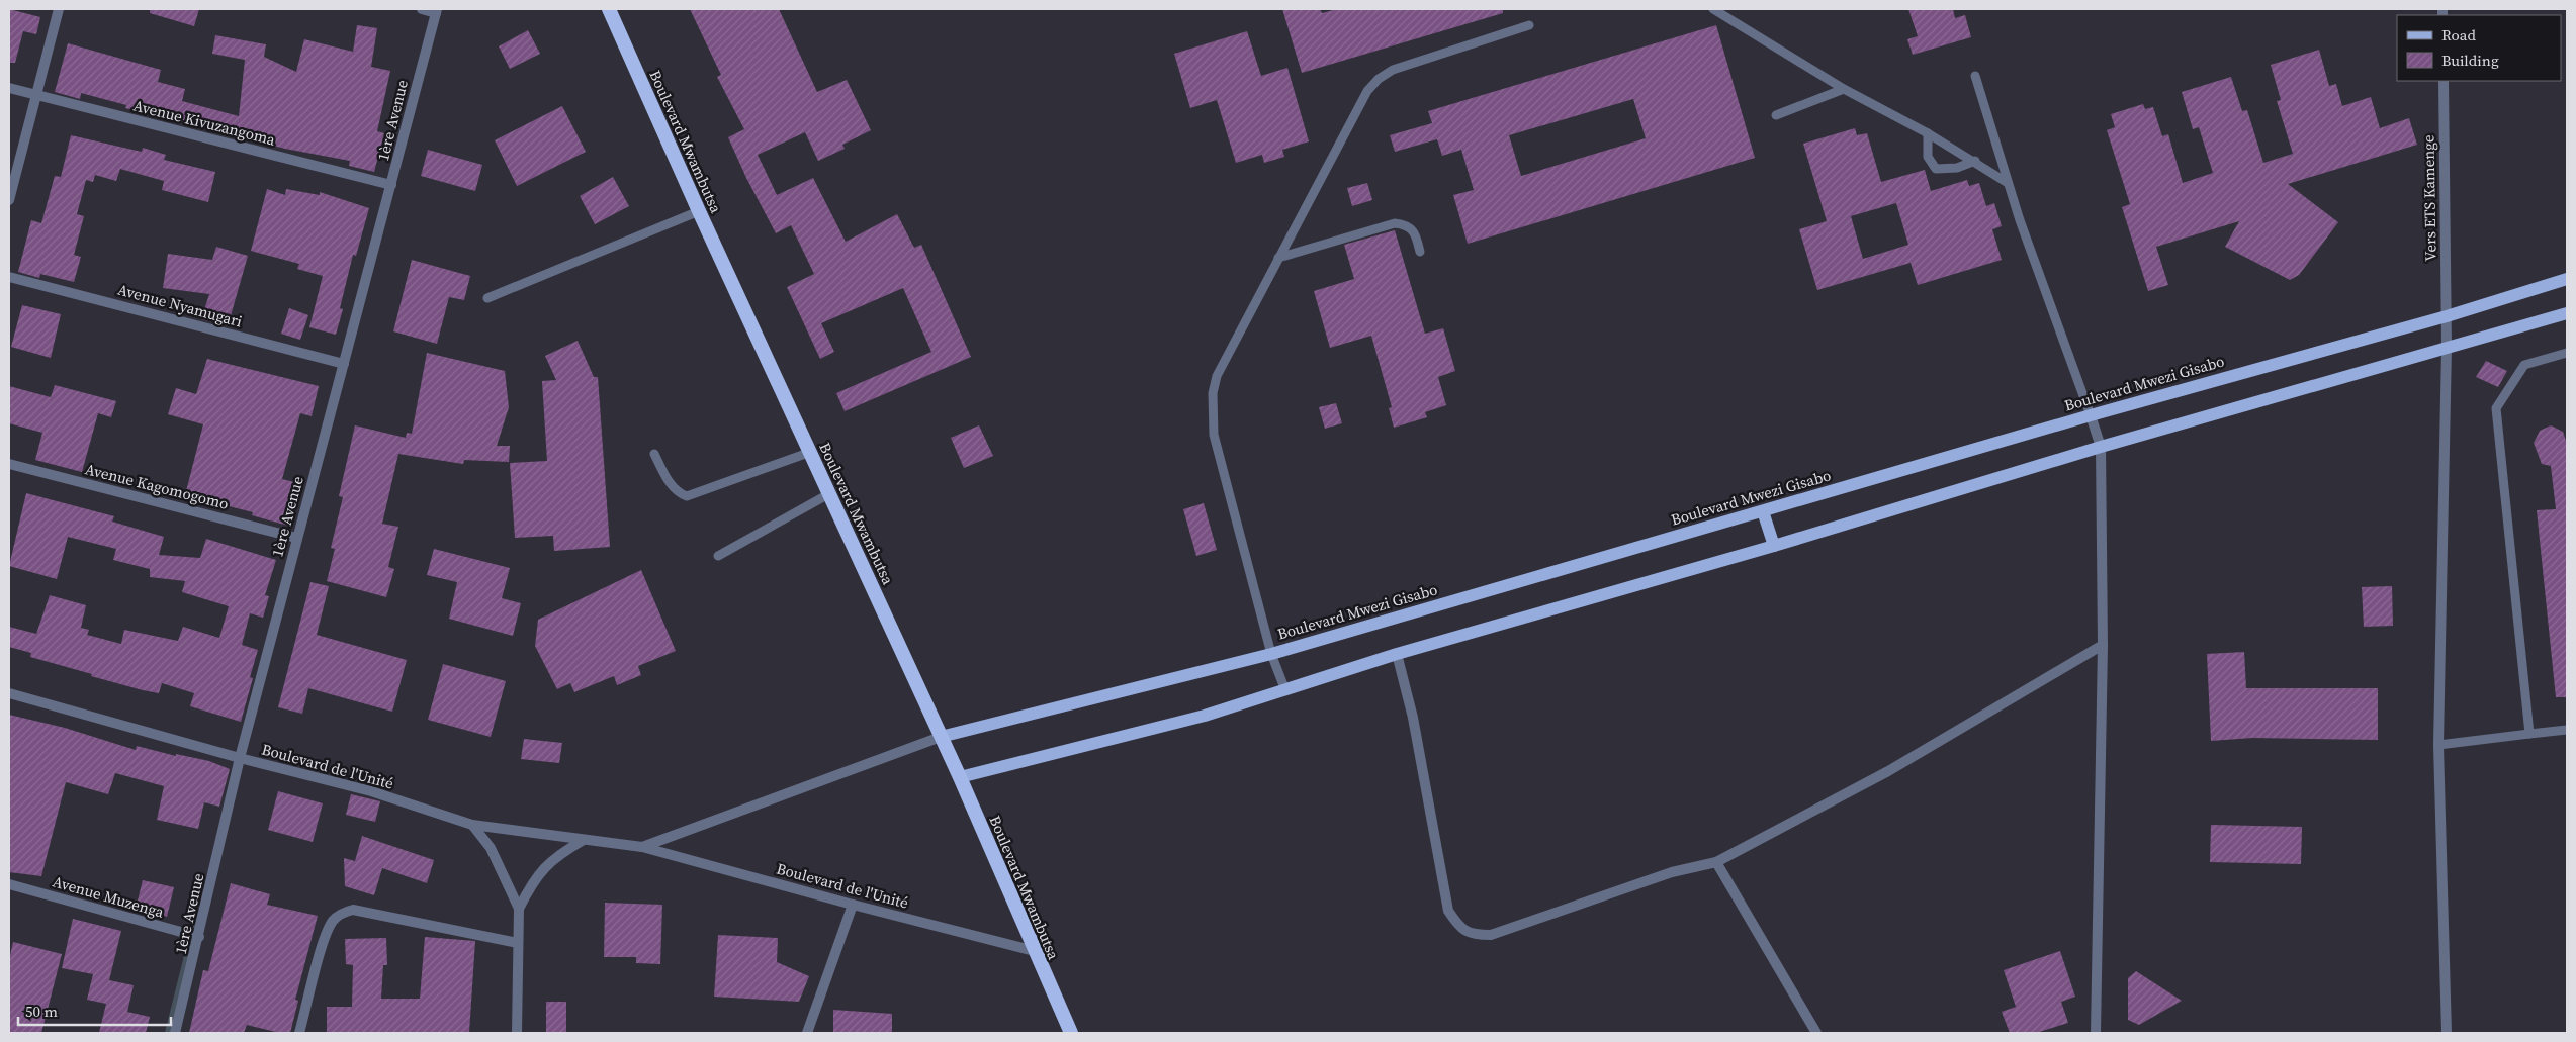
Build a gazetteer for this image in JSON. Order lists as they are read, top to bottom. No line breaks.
{"streets":{"highway":["Boulevard Mwambutsa"],"main road":["Boulevard Mwezi Gisabo"],"street":["1ère Avenue","Avenue Kivuzangoma","Vers ETS Kamenge","Avenue Nyamugari","Avenue Kagomogomo","Boulevard de l'Unité","Avenue Muzenga"]},"crossings":[["1ère Avenue","Avenue Kivuzangoma"],["1ère Avenue","Avenue Nyamugari"],["1ère Avenue","Avenue Kagomogomo"],["1ère Avenue","Boulevard de l'Unité"],["1ère Avenue","Avenue Muzenga"],["Boulevard Mwambutsa","Boulevard Mwezi Gisabo"],["Boulevard Mwambutsa","Boulevard de l'Unité"],["Vers ETS Kamenge","Boulevard Mwezi Gisabo"],["Boulevard Mwezi Gisabo","Boulevard de l'Unité"]],"legend":["Road","Building"],"scale_bar":"50 m"}
